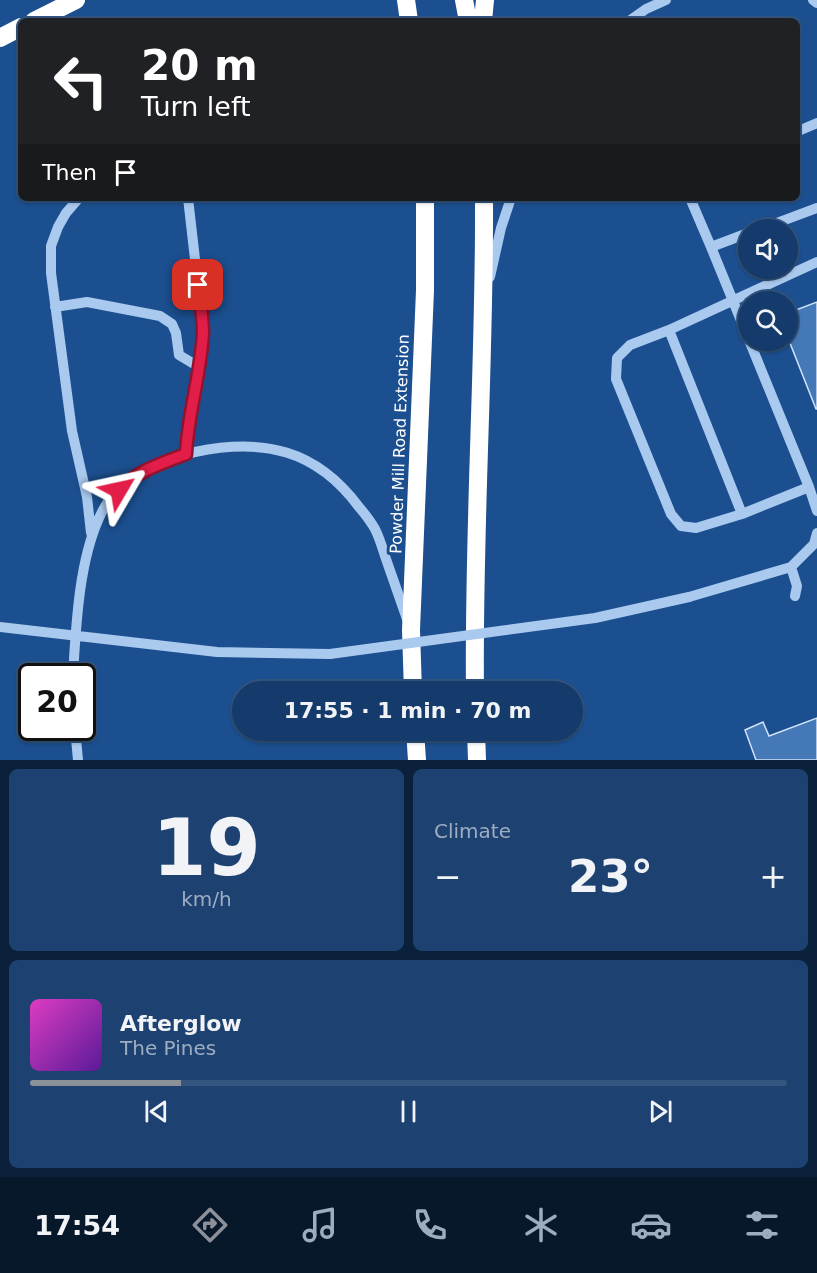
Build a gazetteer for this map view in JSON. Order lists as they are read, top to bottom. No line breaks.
{"streets":{"highway":["Powder Mill Road Extension"]},"page":{"turn":["20 m","Turn left"],"then":"Then","limit":"20","trip":"17:55 · 1 min · 70 m","tile":[["19","km/h"],"Climate"],"heat":["−","23°","+"],"song":["Afterglow","The Pines"],"tabs":"17:54"}}
